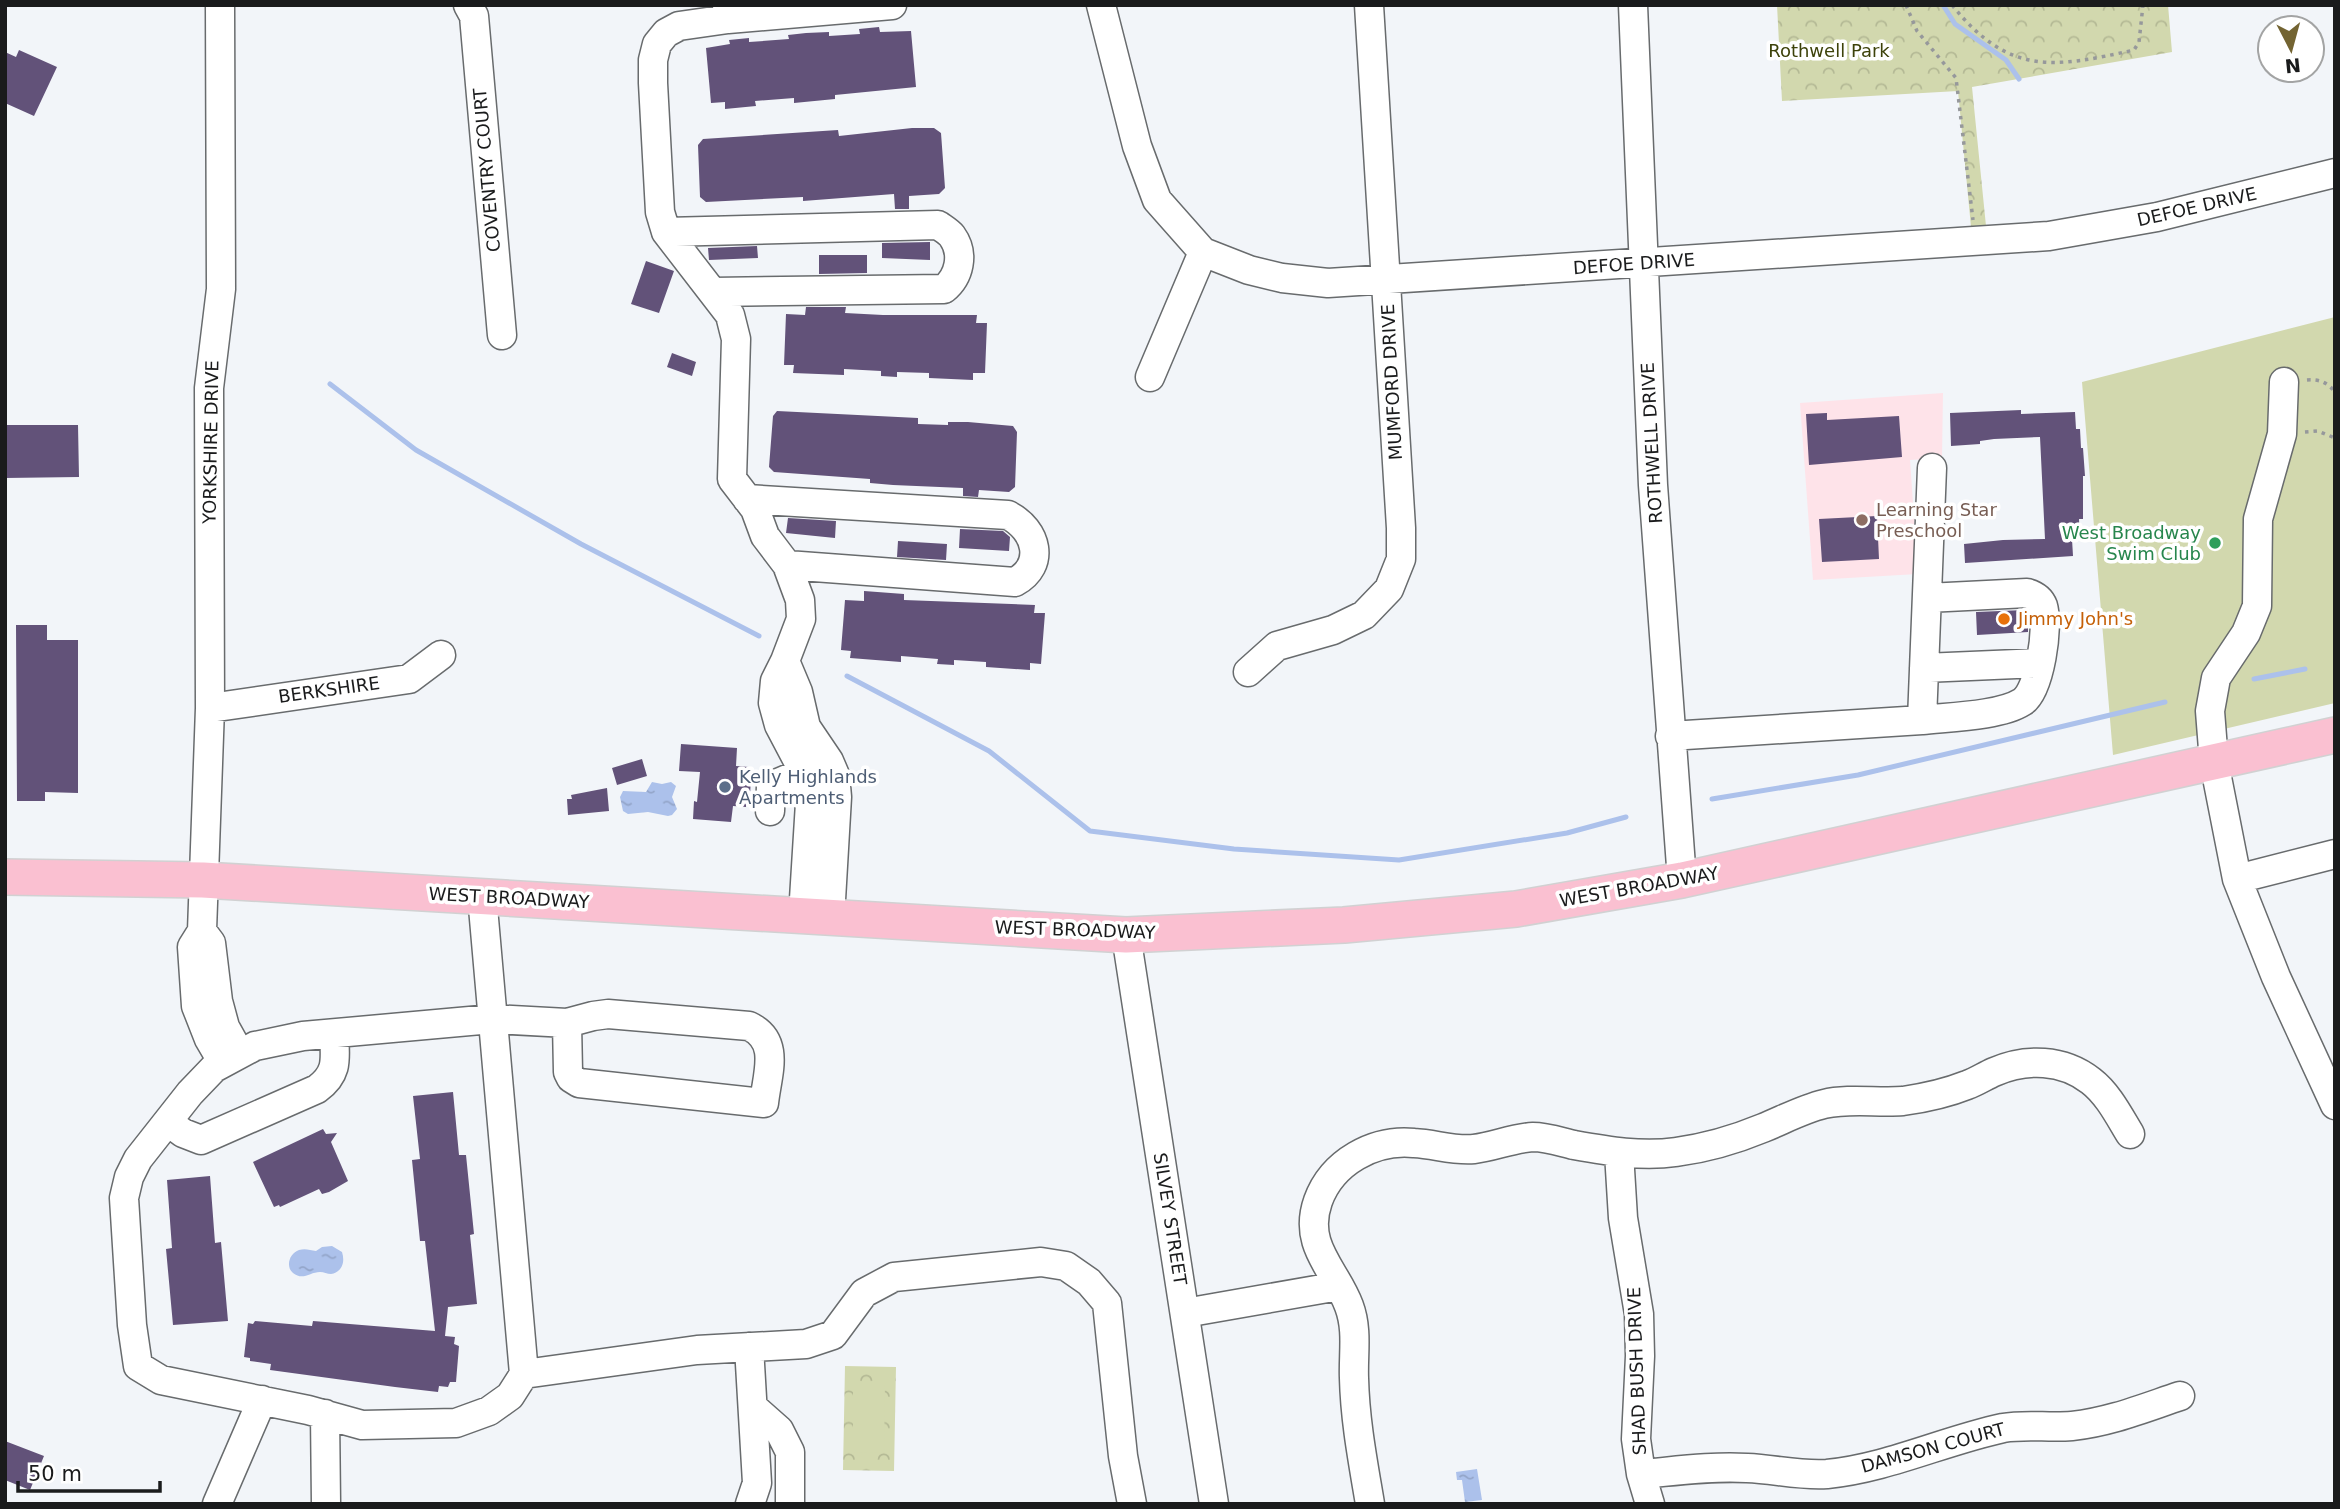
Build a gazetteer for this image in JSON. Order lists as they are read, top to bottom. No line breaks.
{"streets":{"main road":["WEST BROADWAY"],"street":["COVENTRY COURT","DEFOE DRIVE","MUMFORD DRIVE","YORKSHIRE DRIVE","ROTHWELL DRIVE","BERKSHIRE","SILVEY STREET","SHAD BUSH DRIVE","DAMSON COURT"]},"crossings":[["DEFOE DRIVE","MUMFORD DRIVE"],["DEFOE DRIVE","ROTHWELL DRIVE"],["YORKSHIRE DRIVE","BERKSHIRE"],["YORKSHIRE DRIVE","WEST BROADWAY"],["ROTHWELL DRIVE","WEST BROADWAY"],["WEST BROADWAY","SILVEY STREET"],["SHAD BUSH DRIVE","DAMSON COURT"]],"parks":["Rothwell Park"],"places":["Learning Star Preschool","West Broadway Swim Club","Jimmy John's","Kelly Highlands Apartments"],"scale_bar":"50 m","north":"bottom"}
